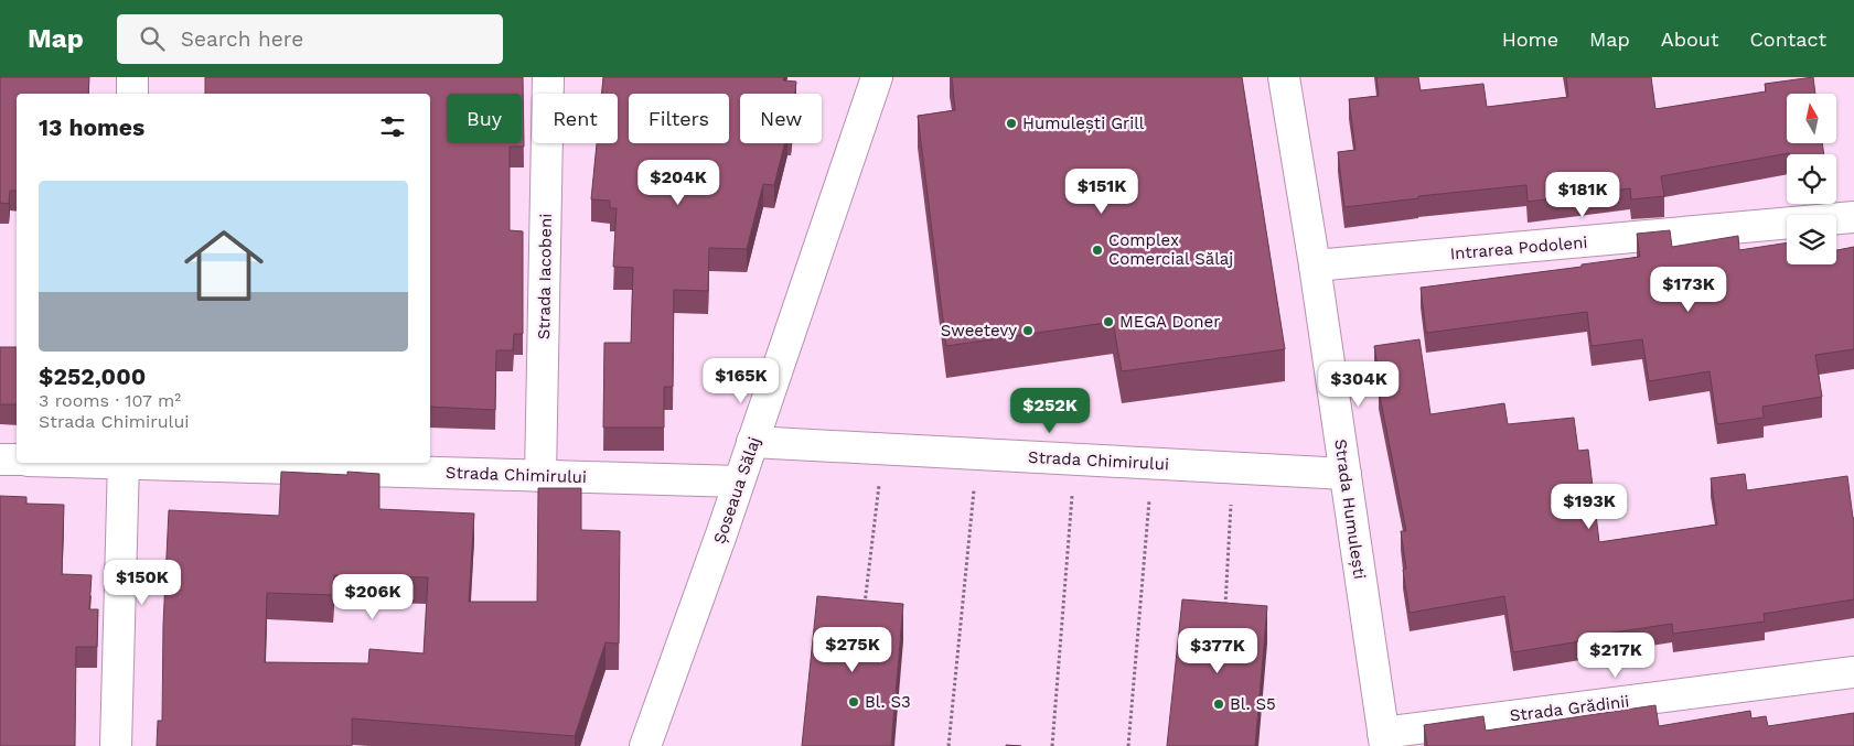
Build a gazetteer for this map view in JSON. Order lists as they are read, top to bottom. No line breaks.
{"streets":{"street":["Intrarea Podoleni","Strada Iacobeni","Strada Chimirului","Șoseaua Sălaj","Strada Humulești","Strada Grădinii"]},"crossings":[["Intrarea Podoleni","Strada Humulești"],["Strada Iacobeni","Strada Chimirului"],["Strada Chimirului","Șoseaua Sălaj"],["Strada Chimirului","Strada Humulești"],["Strada Humulești","Strada Grădinii"]],"places":["Humulești Grill","Complex Comercial Sălaj","MEGA Doner","Sweetevy","Bl. S3","Bl. S5"],"north":"top","page":{"header":"Map","search":"Search here","nav":["Home","Map","About","Contact"],"chip":["Buy","Rent","Filters","New"],"heading":"13 homes","price":["$204K","$151K","$181K","$173K","$165K","$304K","$252K","$193K","$150K","$206K","$275K","$377K","$217K"],"list":[{"name":"$252,000","note":"3 rooms · 107 m² · Strada Chimirului"}]}}
